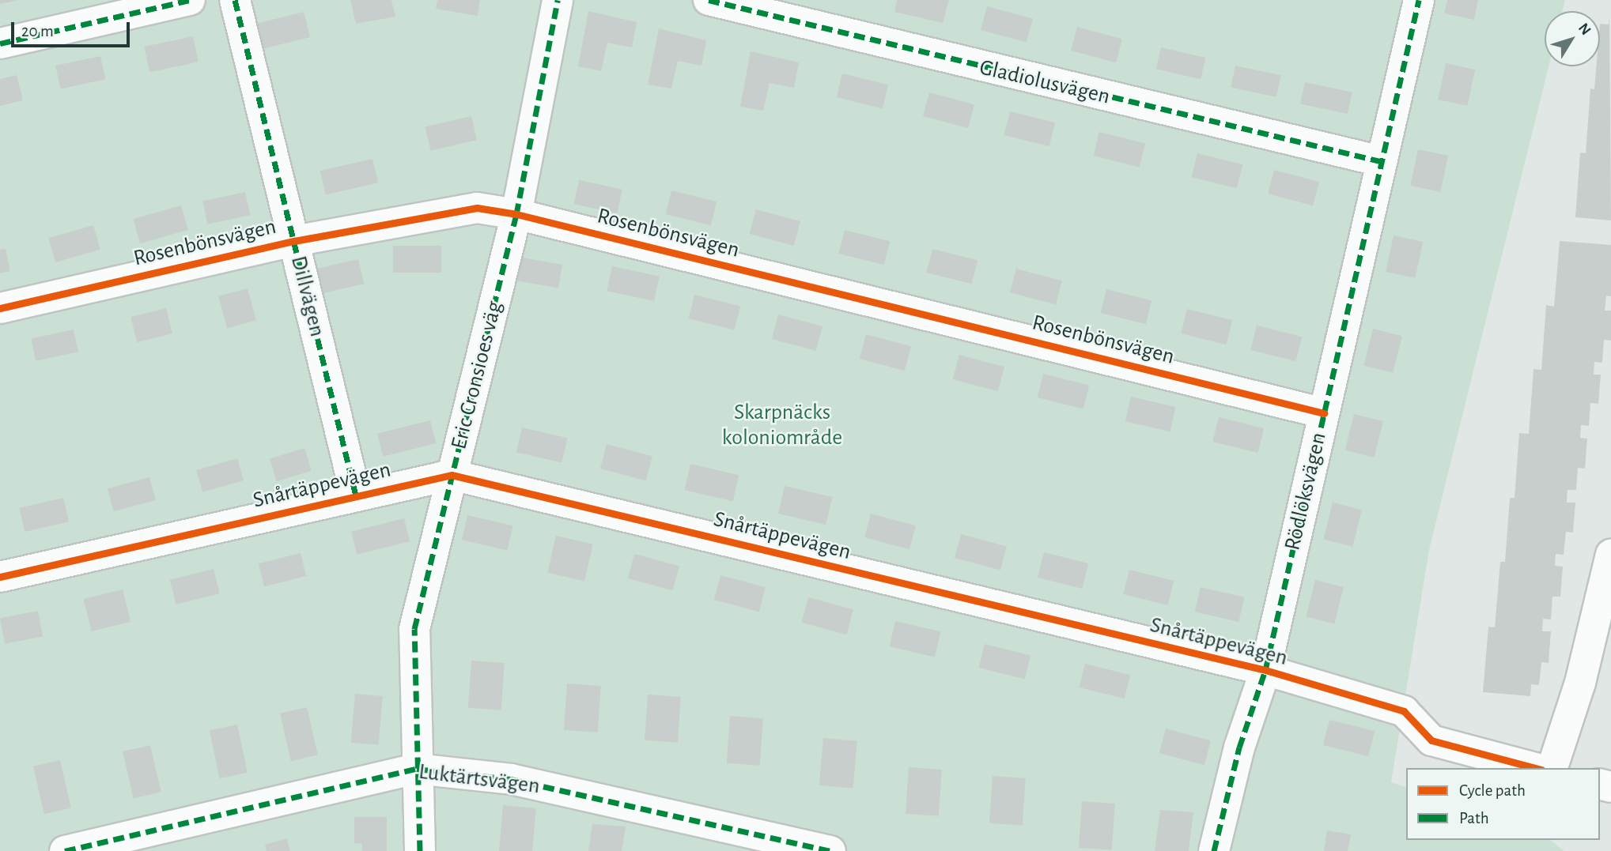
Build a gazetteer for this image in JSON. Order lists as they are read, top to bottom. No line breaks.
{"streets":{"street":["Gladiolusvägen","Rosenbönsvägen","Dillvägen","Eric Cronsioes väg","Snårtäppevägen","Rödlöksvägen","Luktärtsvägen"]},"crossings":[["Gladiolusvägen","Rödlöksvägen"],["Rosenbönsvägen","Dillvägen"],["Rosenbönsvägen","Eric Cronsioes väg"],["Rosenbönsvägen","Rödlöksvägen"],["Dillvägen","Snårtäppevägen"],["Eric Cronsioes väg","Snårtäppevägen"],["Eric Cronsioes väg","Luktärtsvägen"],["Snårtäppevägen","Rödlöksvägen"]],"parks":["Skarpnäcks koloniområde"],"legend":["Cycle path","Path"],"scale_bar":"20 m","north":"top right"}
